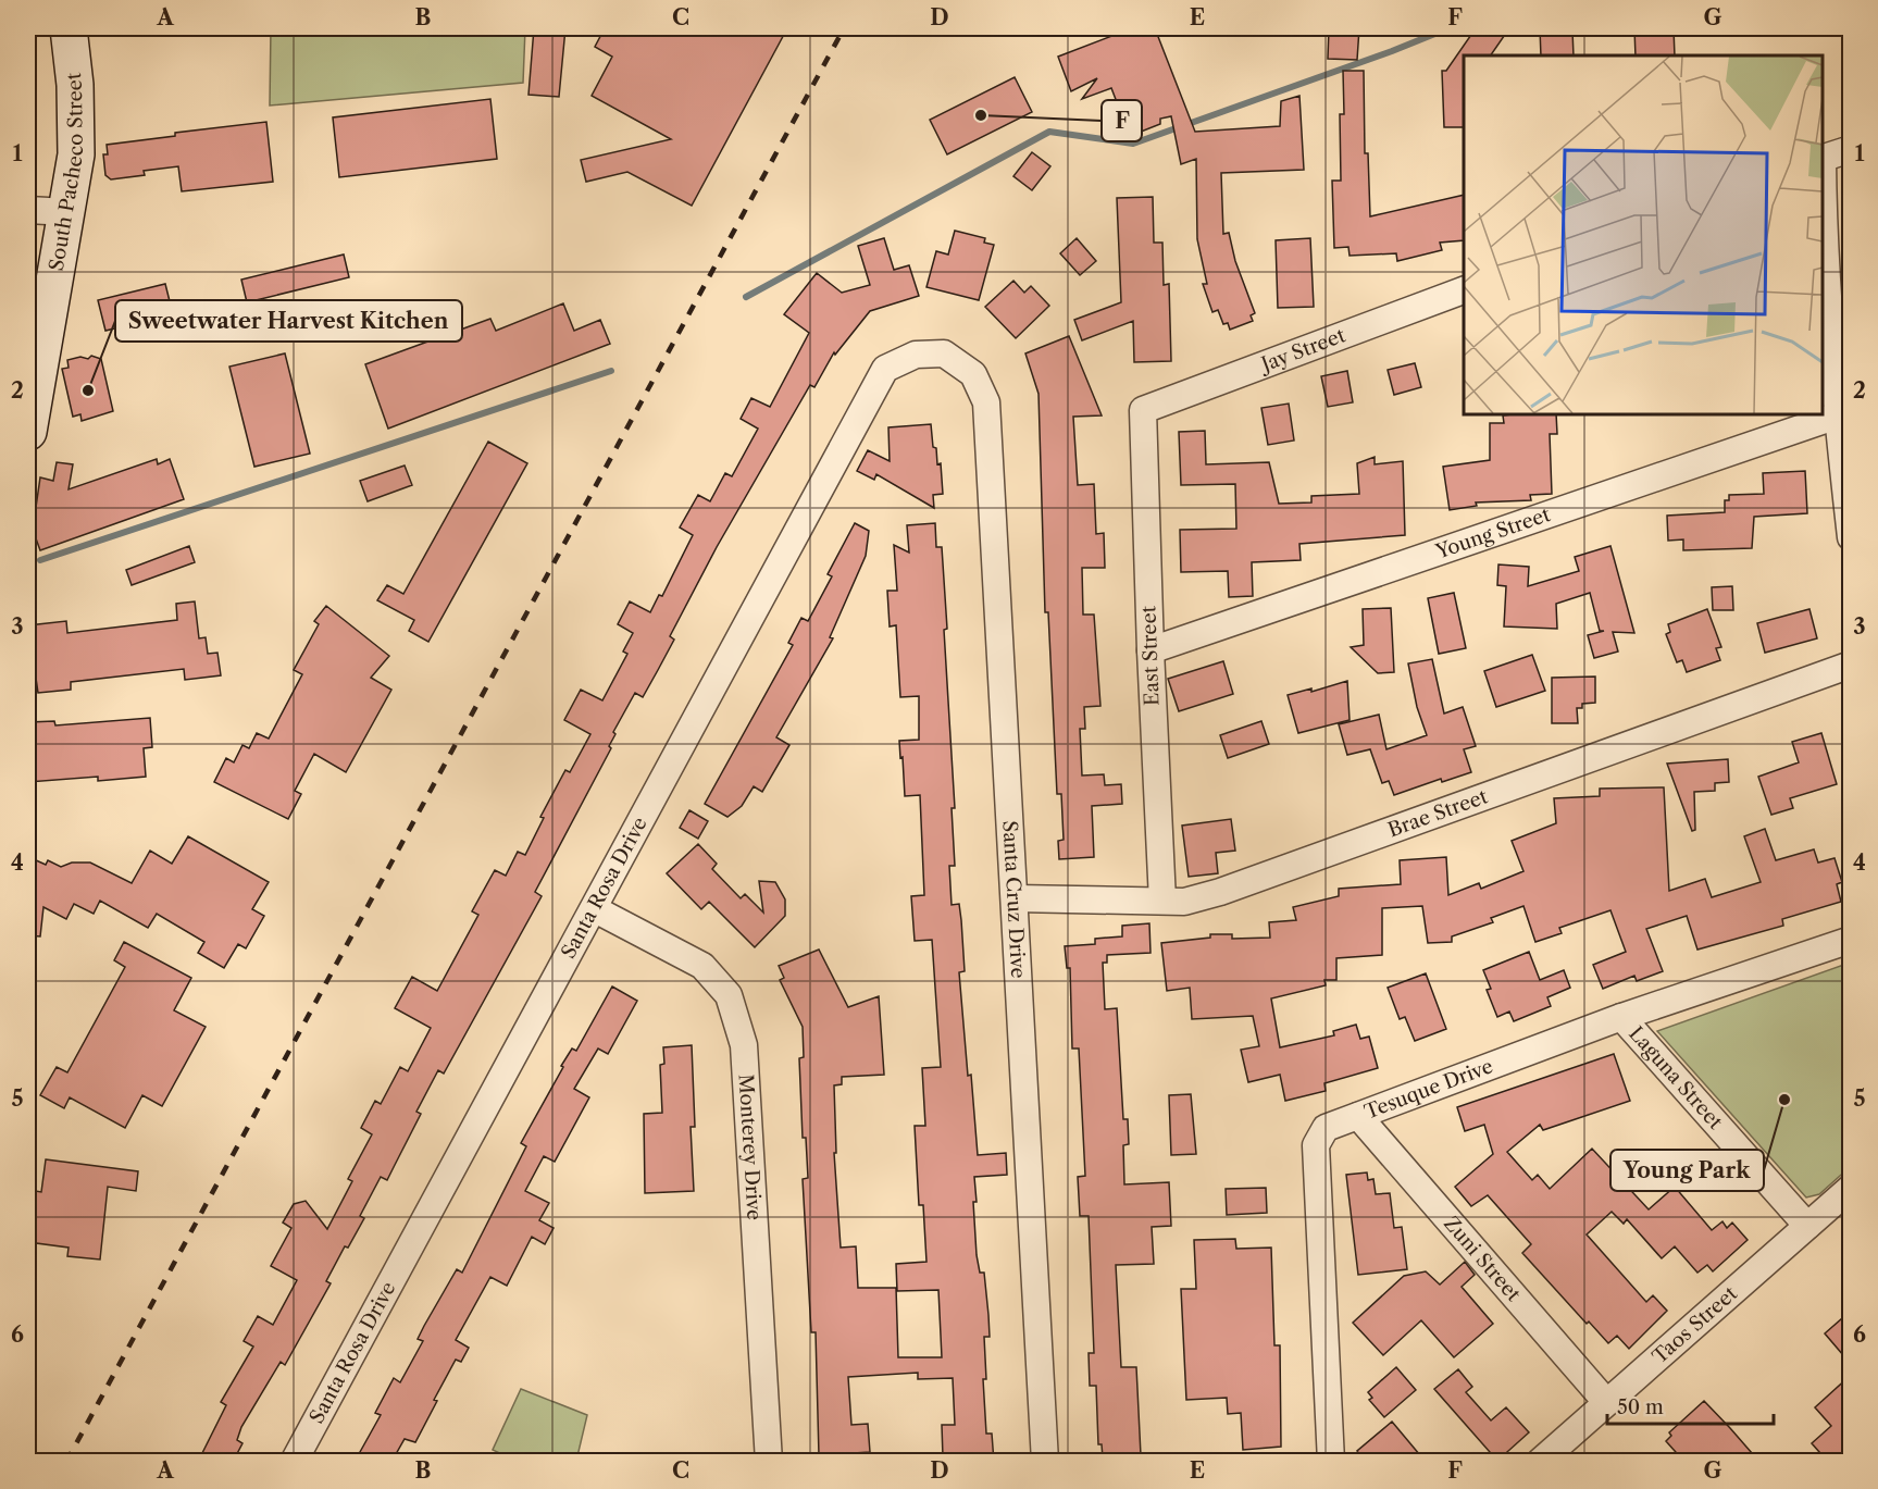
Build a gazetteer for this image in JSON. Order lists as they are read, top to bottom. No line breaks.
{"streets":{"street":["South Pacheco Street","Jay Street","Young Street","East Street","Brae Street","Santa Rosa Drive","Santa Cruz Drive","Laguna Street","Tesuque Drive","Monterey Drive","Zuni Street","Taos Street"]},"crossings":[["Jay Street","East Street"],["Young Street","East Street"],["East Street","Brae Street"],["Brae Street","Santa Cruz Drive"],["Santa Rosa Drive","Santa Cruz Drive"],["Santa Rosa Drive","Monterey Drive"],["Laguna Street","Tesuque Drive"],["Laguna Street","Taos Street"],["Tesuque Drive","Zuni Street"],["Zuni Street","Taos Street"]],"places":["F","Sweetwater Harvest Kitchen","Young Park"],"scale_bar":"50 m","grid":{"columns":["A","B","C","D","E","F","G"],"rows":["1","2","3","4","5","6"]}}
